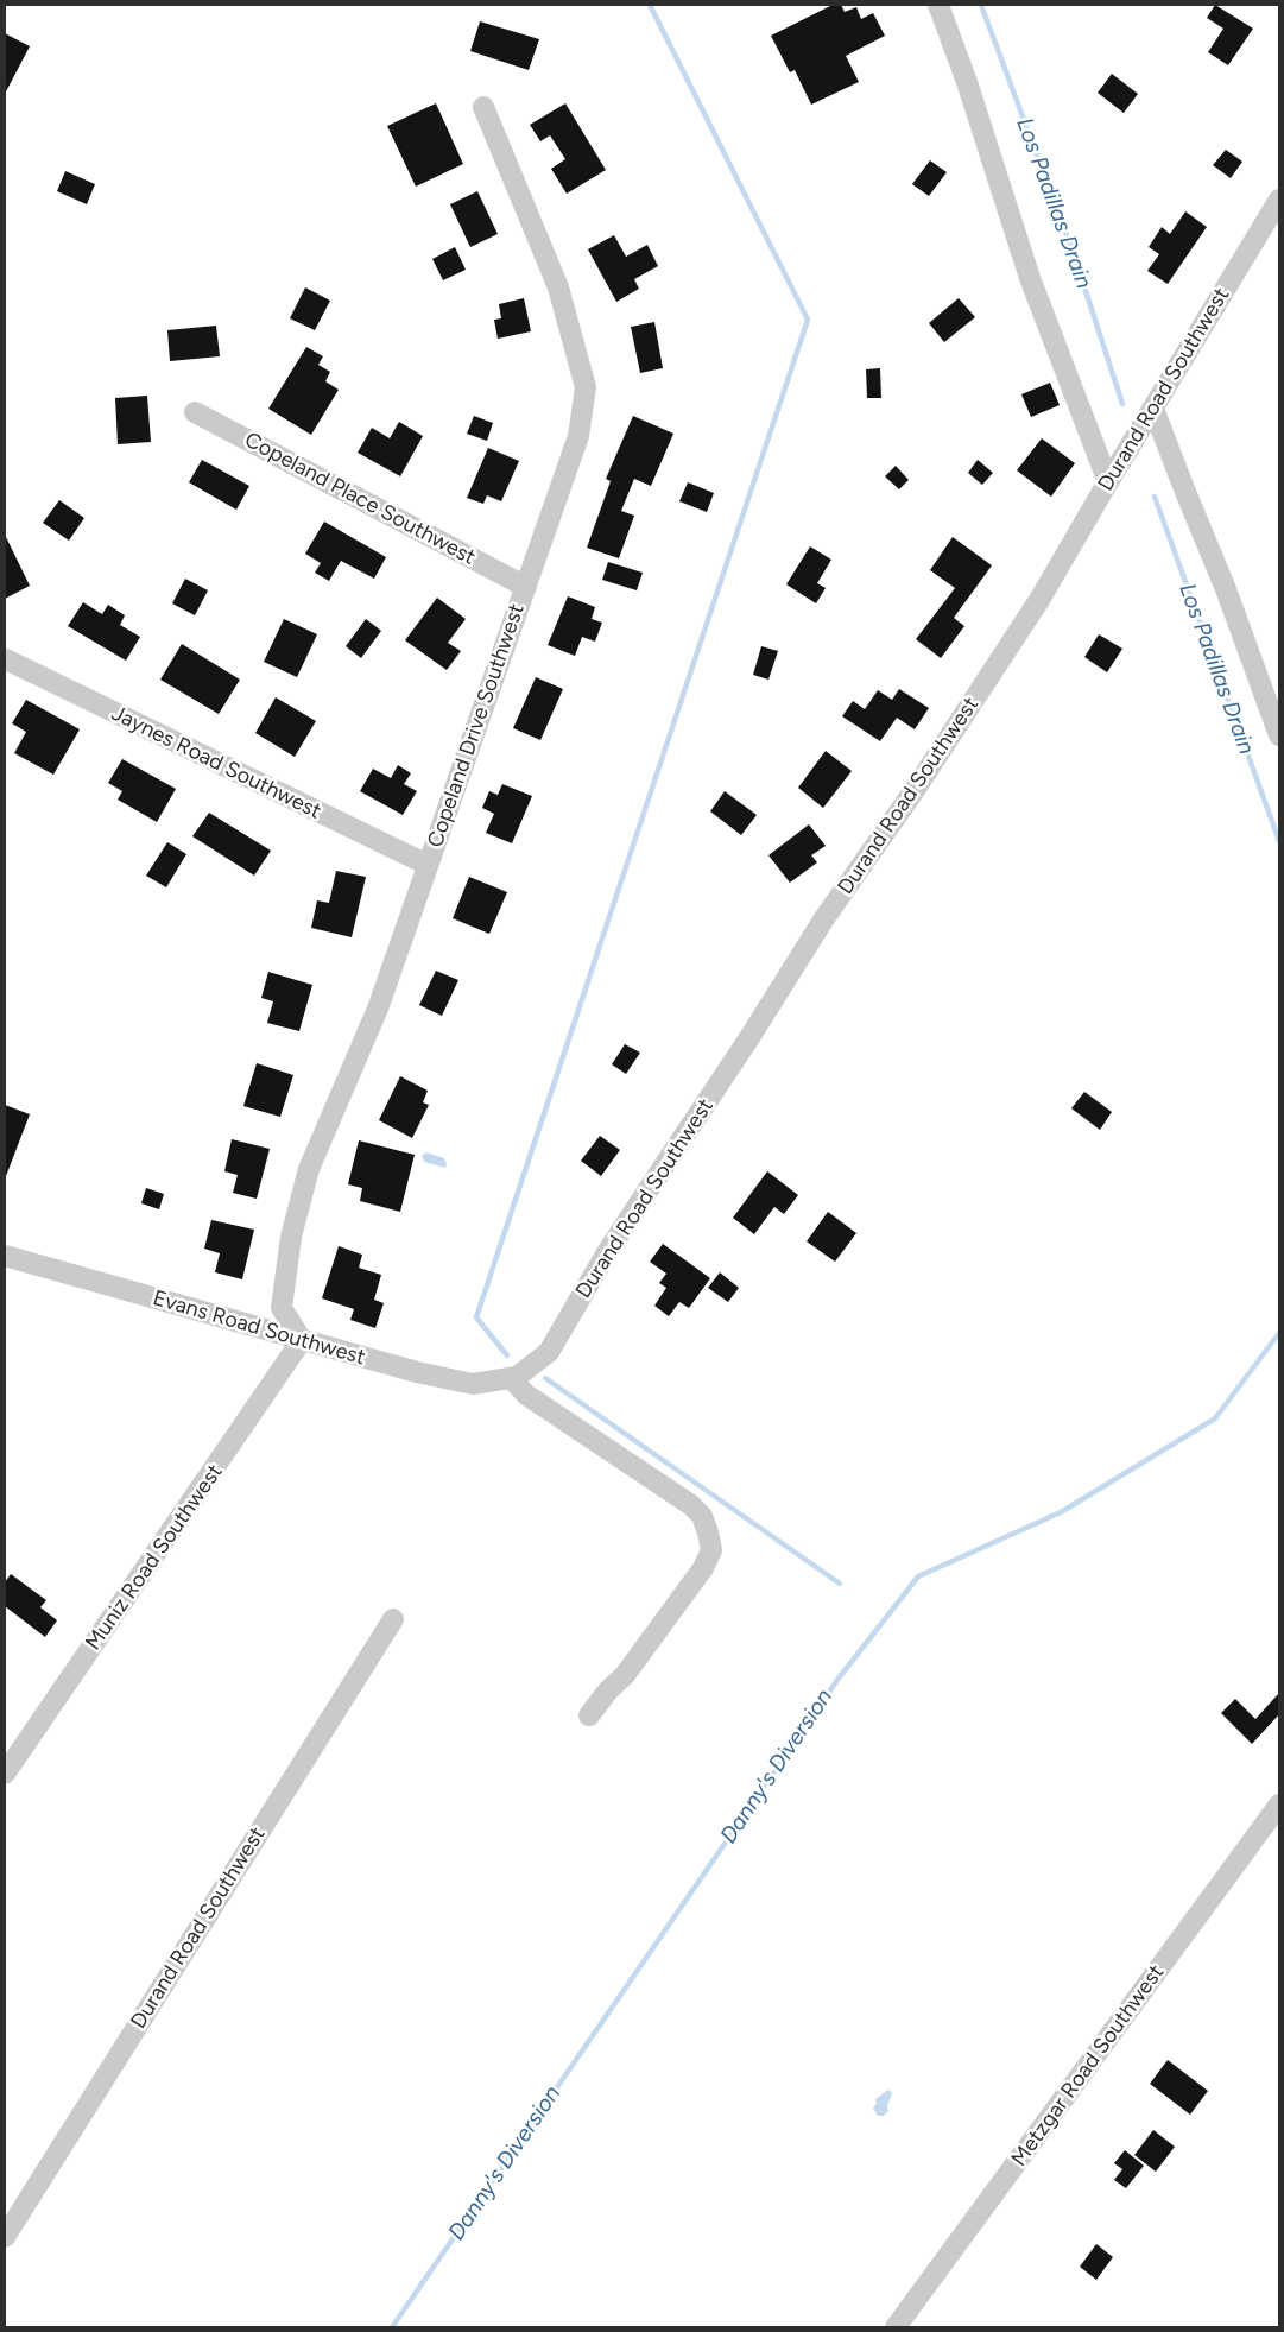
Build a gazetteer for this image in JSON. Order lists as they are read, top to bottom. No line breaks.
{"streets":{"street":["Durand Road Southwest","Copeland Place Southwest","Copeland Drive Southwest","Jaynes Road Southwest","Evans Road Southwest","Muniz Road Southwest","Metzgar Road Southwest"]},"crossings":[["Durand Road Southwest","Evans Road Southwest"],["Copeland Place Southwest","Copeland Drive Southwest"],["Copeland Drive Southwest","Jaynes Road Southwest"],["Copeland Drive Southwest","Evans Road Southwest"],["Copeland Drive Southwest","Muniz Road Southwest"],["Evans Road Southwest","Muniz Road Southwest"]],"water":["Los Padillas Drain","Danny's Diversion"]}
